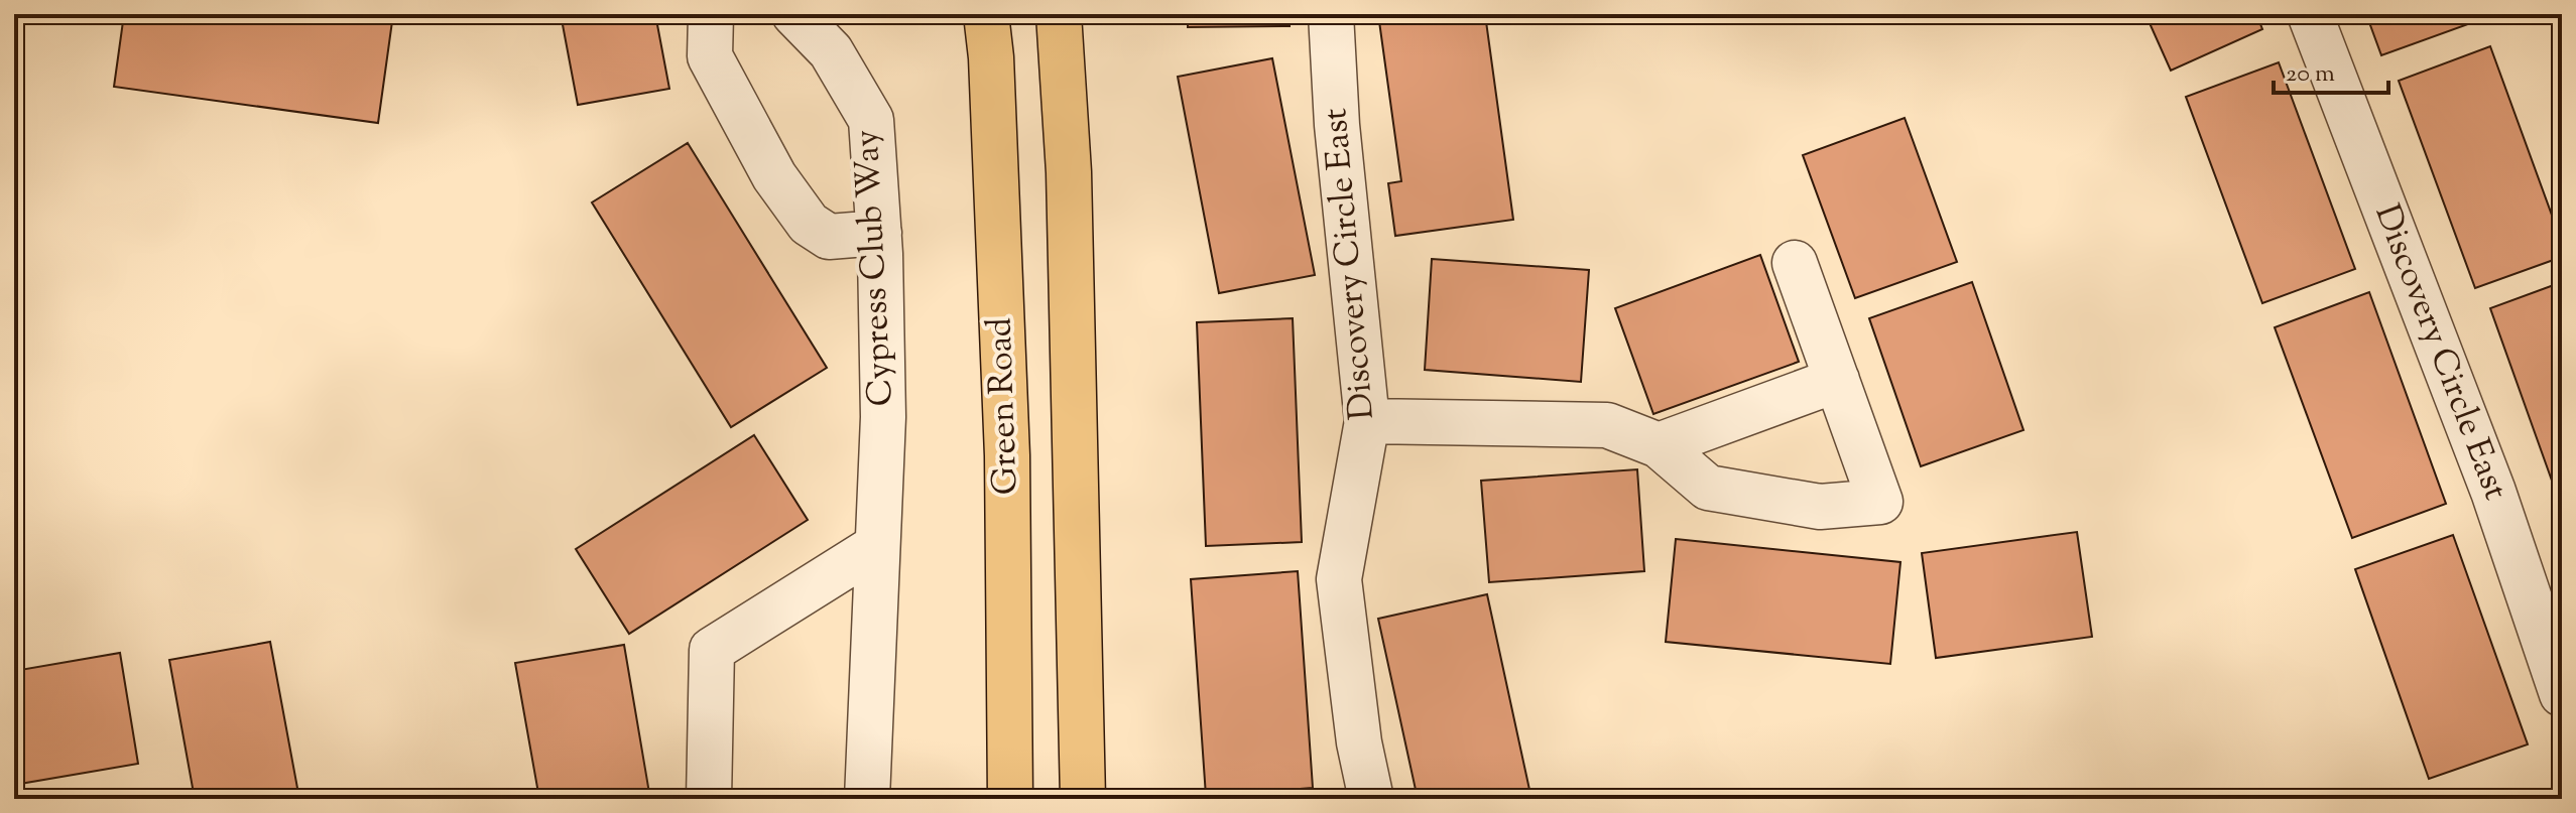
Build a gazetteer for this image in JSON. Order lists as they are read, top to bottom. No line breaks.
{"streets":{"main road":["Green Road"],"street":["Discovery Circle East","Cypress Club Way"]},"scale_bar":"20 m"}
